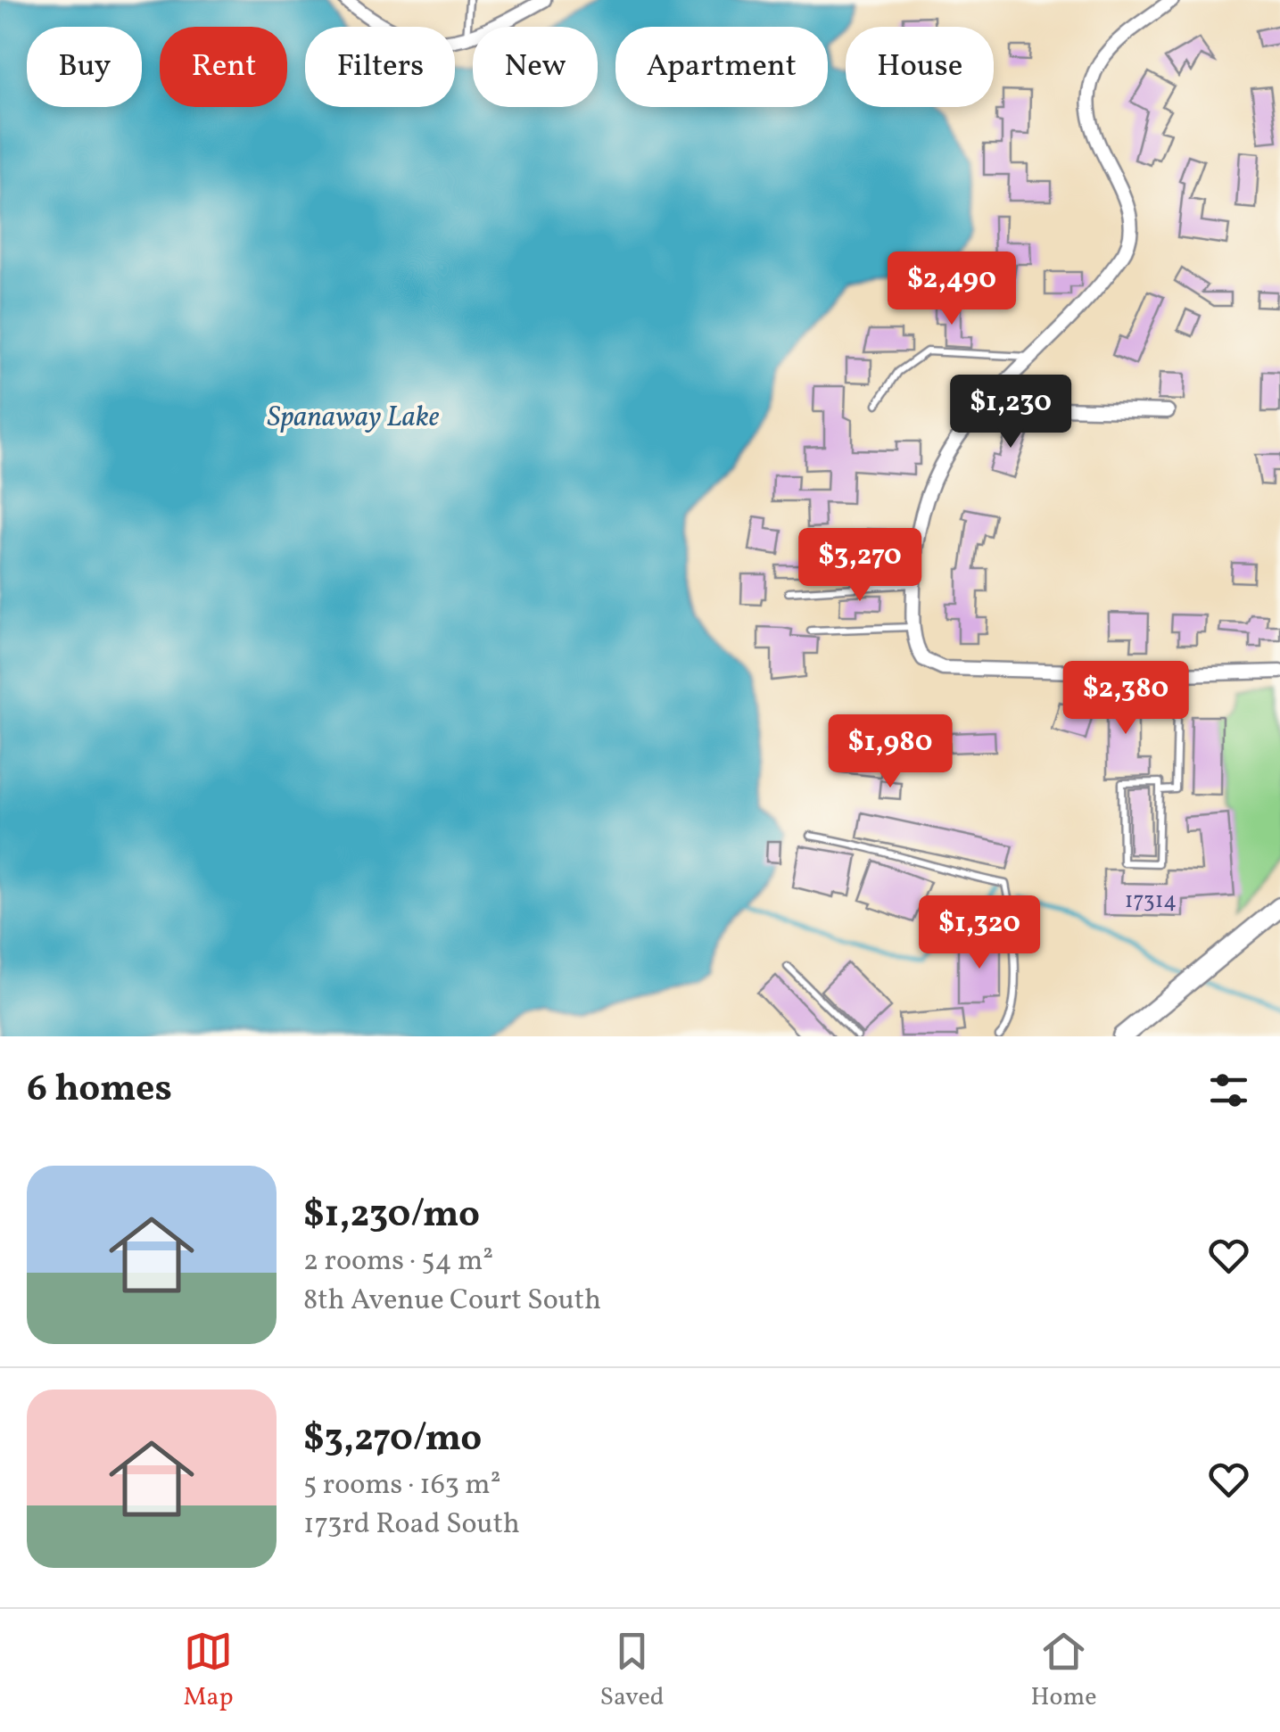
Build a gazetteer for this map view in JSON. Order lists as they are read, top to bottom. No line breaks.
{"water":["Spanaway Lake"],"house_numbers":["17314"],"page":{"chip":["Buy","Rent","Filters","New","Apartment","House"],"price":["$2,490","$1,230","$3,270","$2,380","$1,980","$1,320"],"heading":"6 homes","list":[{"name":"$1,230/mo","note":"2 rooms · 54 m² · 8th Avenue Court South"},{"name":"$3,270/mo","note":"5 rooms · 163 m² · 173rd Road South"}],"tabs":["Map","Saved","Home"]}}
